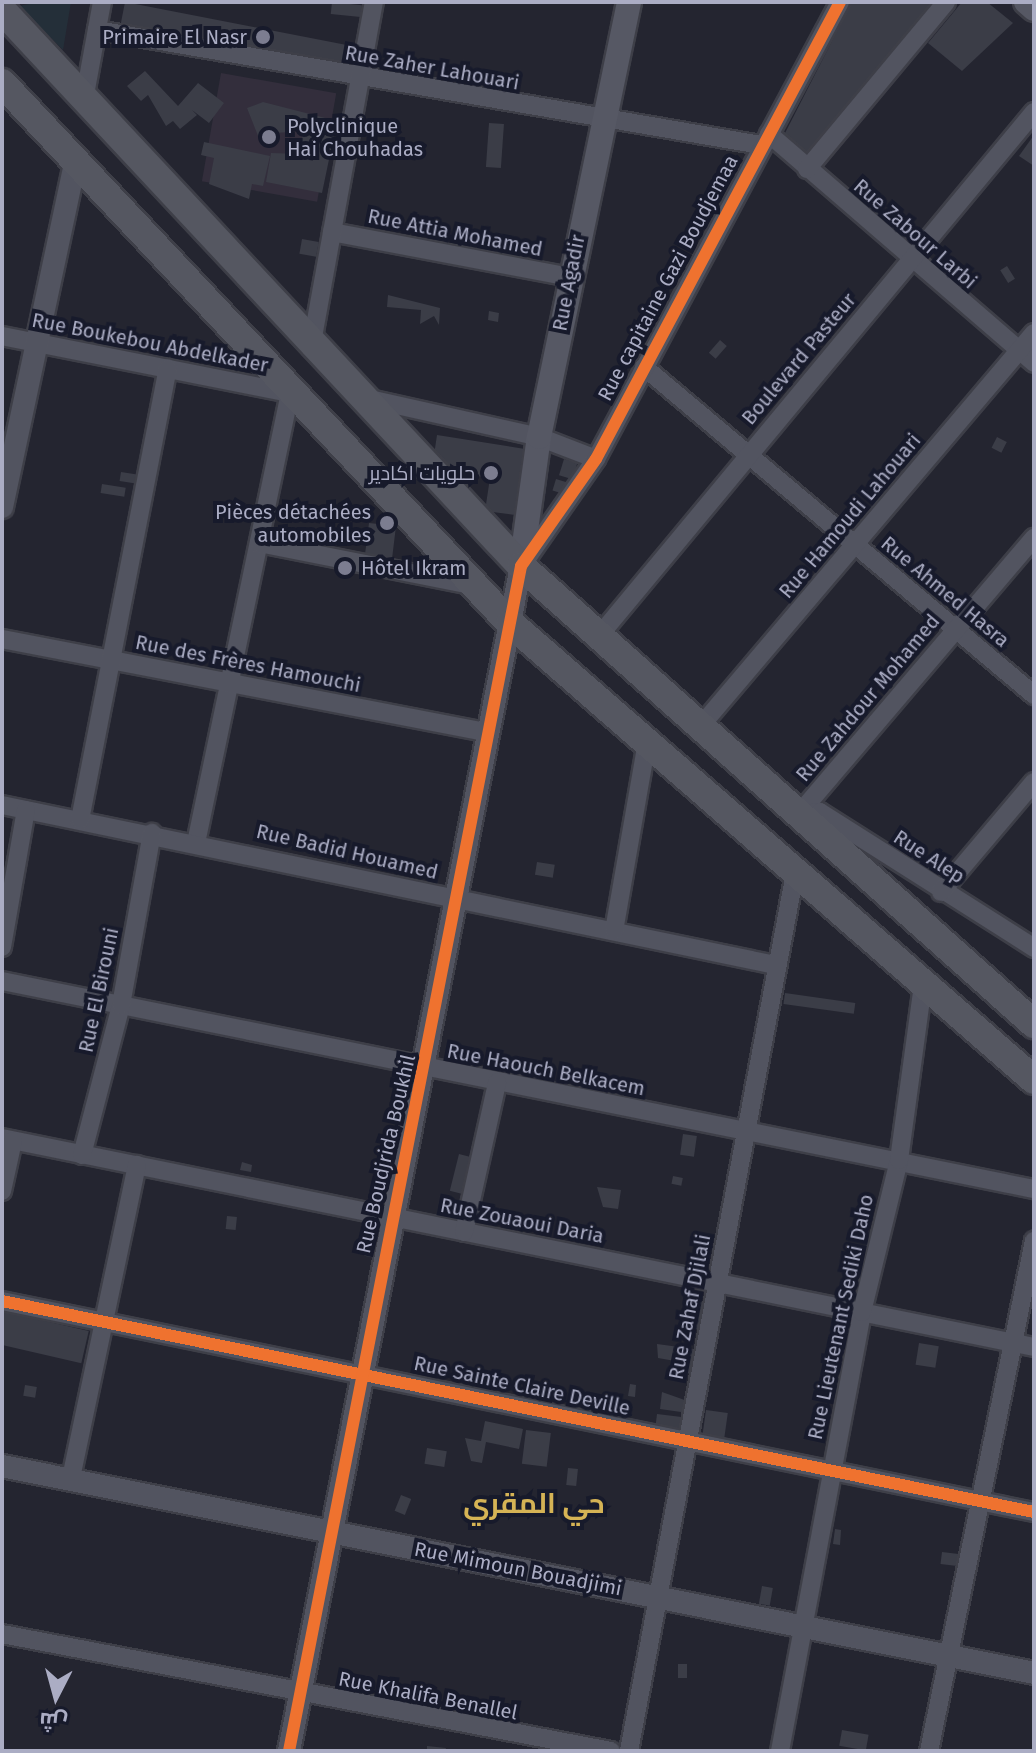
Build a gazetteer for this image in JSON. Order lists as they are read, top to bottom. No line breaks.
{"streets":{"main road":["Rue Agadir"],"street":["Rue Zaher Lahouari","Rue Attia Mohamed","Rue Zabour Larbi","Rue capitaine Gazi Boudjemaa","Rue Boukebou Abdelkader","Boulevard Pasteur","Rue Hamoudi Lahouari","Rue Ahmed Hasra","Rue des Frères Hamouchi","Rue Zahdour Mohamed","Rue Badid Houamed","Rue Alep","Rue El Birouni","Rue Haouch Belkacem","Rue Boudjrida Boukhil","Rue Zouaoui Daria","Rue Zahaf Djilali","Rue Lieutenant Sediki Daho","Rue Sainte Claire Deville","Rue Mimoun Bouadjimi","Rue Khalifa Benallel"]},"crossings":[["Rue Zaher Lahouari","Rue Zabour Larbi"],["Rue Zaher Lahouari","Rue capitaine Gazi Boudjemaa"],["Rue Zaher Lahouari","Rue Agadir"],["Rue Attia Mohamed","Rue Agadir"],["Rue Zabour Larbi","Rue capitaine Gazi Boudjemaa"],["Rue Zabour Larbi","Boulevard Pasteur"],["Rue Zabour Larbi","Rue Hamoudi Lahouari"],["Rue capitaine Gazi Boudjemaa","Rue Agadir"],["Rue capitaine Gazi Boudjemaa","Rue Ahmed Hasra"],["Rue capitaine Gazi Boudjemaa","Rue Boudjrida Boukhil"],["Rue Agadir","Rue Boudjrida Boukhil"],["Boulevard Pasteur","Rue Ahmed Hasra"],["Rue Hamoudi Lahouari","Rue Ahmed Hasra"],["Rue Ahmed Hasra","Rue Zahdour Mohamed"],["Rue des Frères Hamouchi","Rue Boudjrida Boukhil"],["Rue Zahdour Mohamed","Rue Alep"],["Rue Badid Houamed","Rue El Birouni"],["Rue Badid Houamed","Rue Boudjrida Boukhil"],["Rue Badid Houamed","Rue Zahaf Djilali"],["Rue El Birouni","Rue Haouch Belkacem"],["Rue El Birouni","Rue Zouaoui Daria"],["Rue Haouch Belkacem","Rue Boudjrida Boukhil"],["Rue Haouch Belkacem","Rue Zahaf Djilali"],["Rue Haouch Belkacem","Rue Lieutenant Sediki Daho"],["Rue Boudjrida Boukhil","Rue Zouaoui Daria"],["Rue Boudjrida Boukhil","Rue Sainte Claire Deville"],["Rue Boudjrida Boukhil","Rue Mimoun Bouadjimi"],["Rue Boudjrida Boukhil","Rue Khalifa Benallel"],["Rue Zouaoui Daria","Rue Zahaf Djilali"],["Rue Zouaoui Daria","Rue Lieutenant Sediki Daho"],["Rue Zahaf Djilali","Rue Sainte Claire Deville"],["Rue Zahaf Djilali","Rue Mimoun Bouadjimi"],["Rue Lieutenant Sediki Daho","Rue Sainte Claire Deville"],["Rue Lieutenant Sediki Daho","Rue Mimoun Bouadjimi"]],"districts":["حي المقري"],"places":["Primaire El Nasr","Polyclinique Hai Chouhadas","حلويات اكادير","Pièces détachées automobiles","Hôtel Ikram"],"north":"bottom"}
